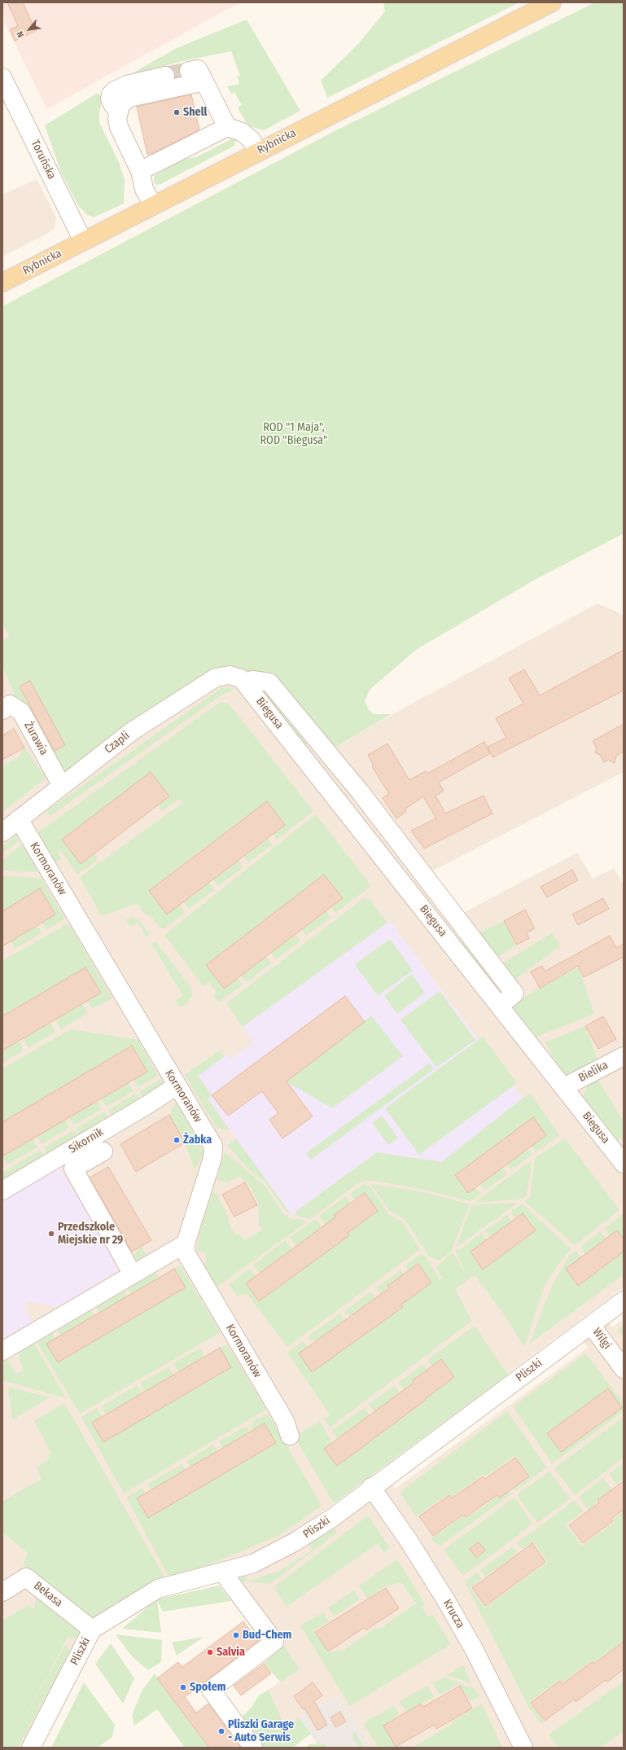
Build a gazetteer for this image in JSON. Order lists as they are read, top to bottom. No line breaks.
{"streets":{"main road":["Rybnicka"],"street":["Toruńska","Biegusa","Żurawia","Czapli","Kormoranów","Bielika","Sikornik","Wilgi","Pliszki","Bekasa","Krucza"]},"crossings":[["Rybnicka","Toruńska"],["Biegusa","Czapli"],["Biegusa","Bielika"],["Żurawia","Czapli"],["Czapli","Kormoranów"],["Wilgi","Pliszki"],["Pliszki","Bekasa"],["Pliszki","Krucza"]],"parks":["ROD \"1 Maja\", ROD \"Biegusa\""],"places":["Shell","Żabka","Przedszkole Miejskie nr 29","Bud-Chem","Salvia","Społem","Pliszki Garage - Auto Serwis"],"north":"bottom left"}
